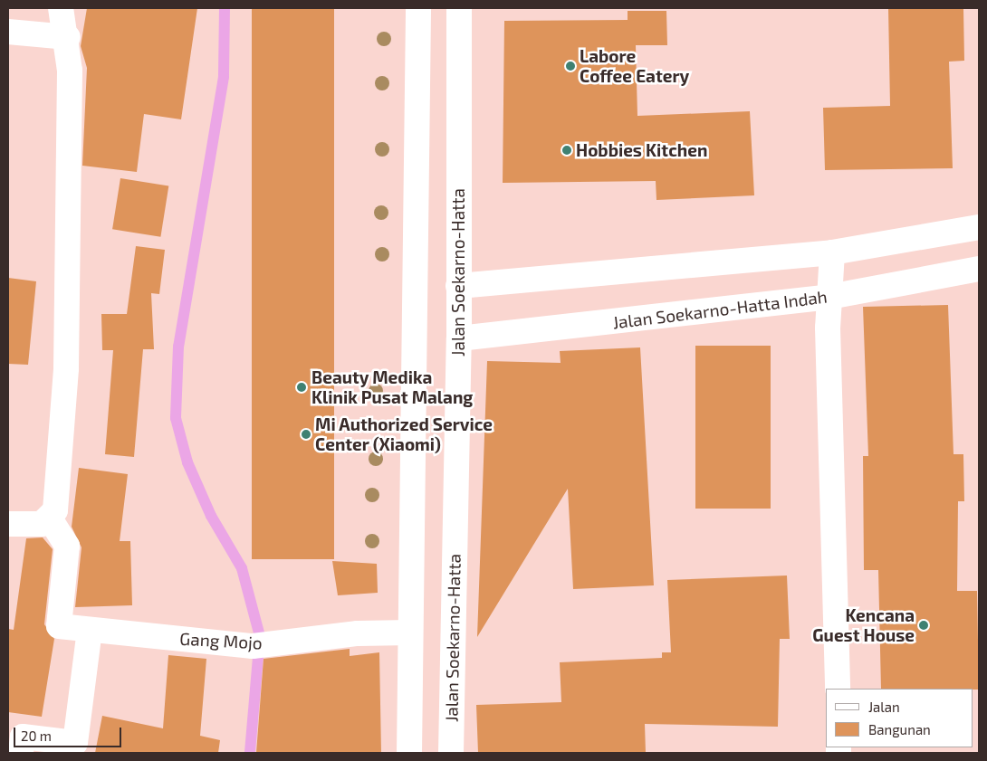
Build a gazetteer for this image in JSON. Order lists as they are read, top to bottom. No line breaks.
{"streets":{"street":["Jalan Soekarno-Hatta","Jalan Soekarno-Hatta Indah","Gang Mojo"]},"crossings":[["Jalan Soekarno-Hatta","Jalan Soekarno-Hatta Indah"]],"places":["Labore Coffee Eatery","Hobbies Kitchen","Beauty Medika Klinik Pusat Malang","Mi Authorized Service Center (Xiaomi)","Kencana Guest House"],"legend":["Jalan","Bangunan"],"scale_bar":"20 m"}
